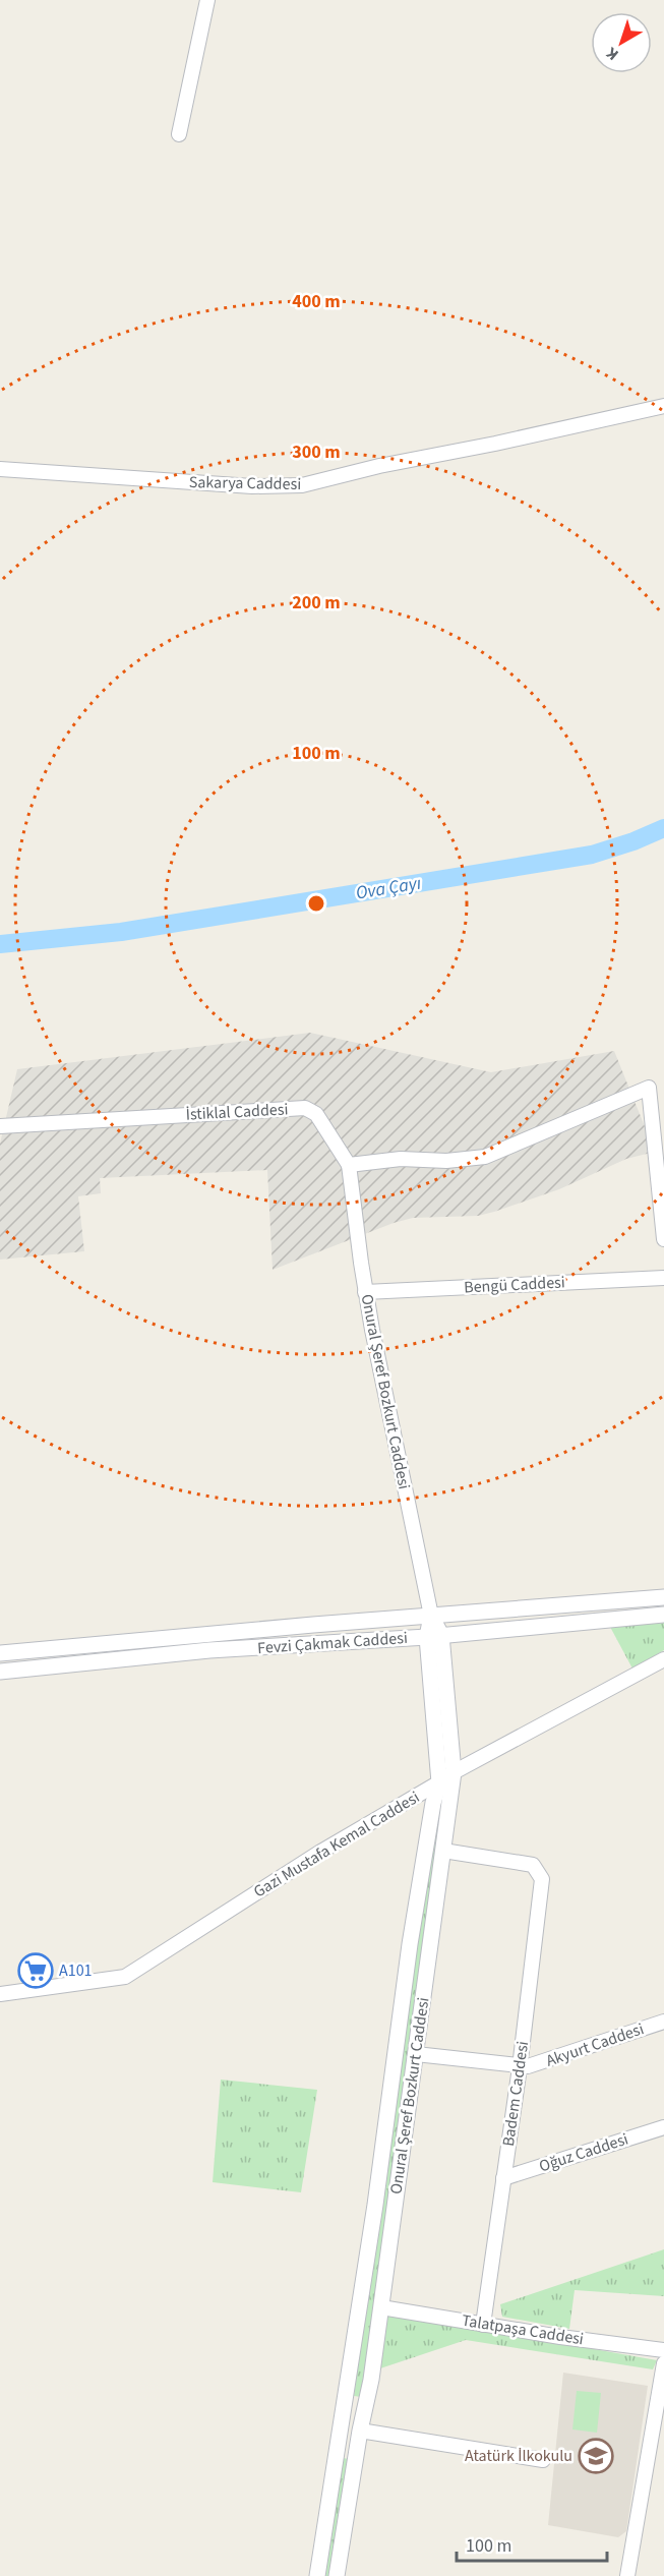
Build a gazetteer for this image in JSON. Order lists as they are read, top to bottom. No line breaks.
{"streets":{"main road":["Onural Şeref Bozkurt Caddesi","Fevzi Çakmak Caddesi"],"street":["Sakarya Caddesi","İstiklal Caddesi","Bengü Caddesi","Gazi Mustafa Kemal Caddesi","Akyurt Caddesi","Badem Caddesi","Oğuz Caddesi","Talatpaşa Caddesi"]},"crossings":[["İstiklal Caddesi","Onural Şeref Bozkurt Caddesi"],["Bengü Caddesi","Onural Şeref Bozkurt Caddesi"],["Onural Şeref Bozkurt Caddesi","Fevzi Çakmak Caddesi"],["Onural Şeref Bozkurt Caddesi","Gazi Mustafa Kemal Caddesi"],["Onural Şeref Bozkurt Caddesi","Akyurt Caddesi"],["Onural Şeref Bozkurt Caddesi","Badem Caddesi"],["Onural Şeref Bozkurt Caddesi","Talatpaşa Caddesi"],["Akyurt Caddesi","Badem Caddesi"],["Badem Caddesi","Oğuz Caddesi"],["Badem Caddesi","Talatpaşa Caddesi"]],"water":["Ova Çayı"],"places":{"supermarket":["A101"],"school or university":["Atatürk İlkokulu"]},"scale_bar":"100 m","north":"bottom left","rings":["400 m","300 m","200 m","100 m"]}
